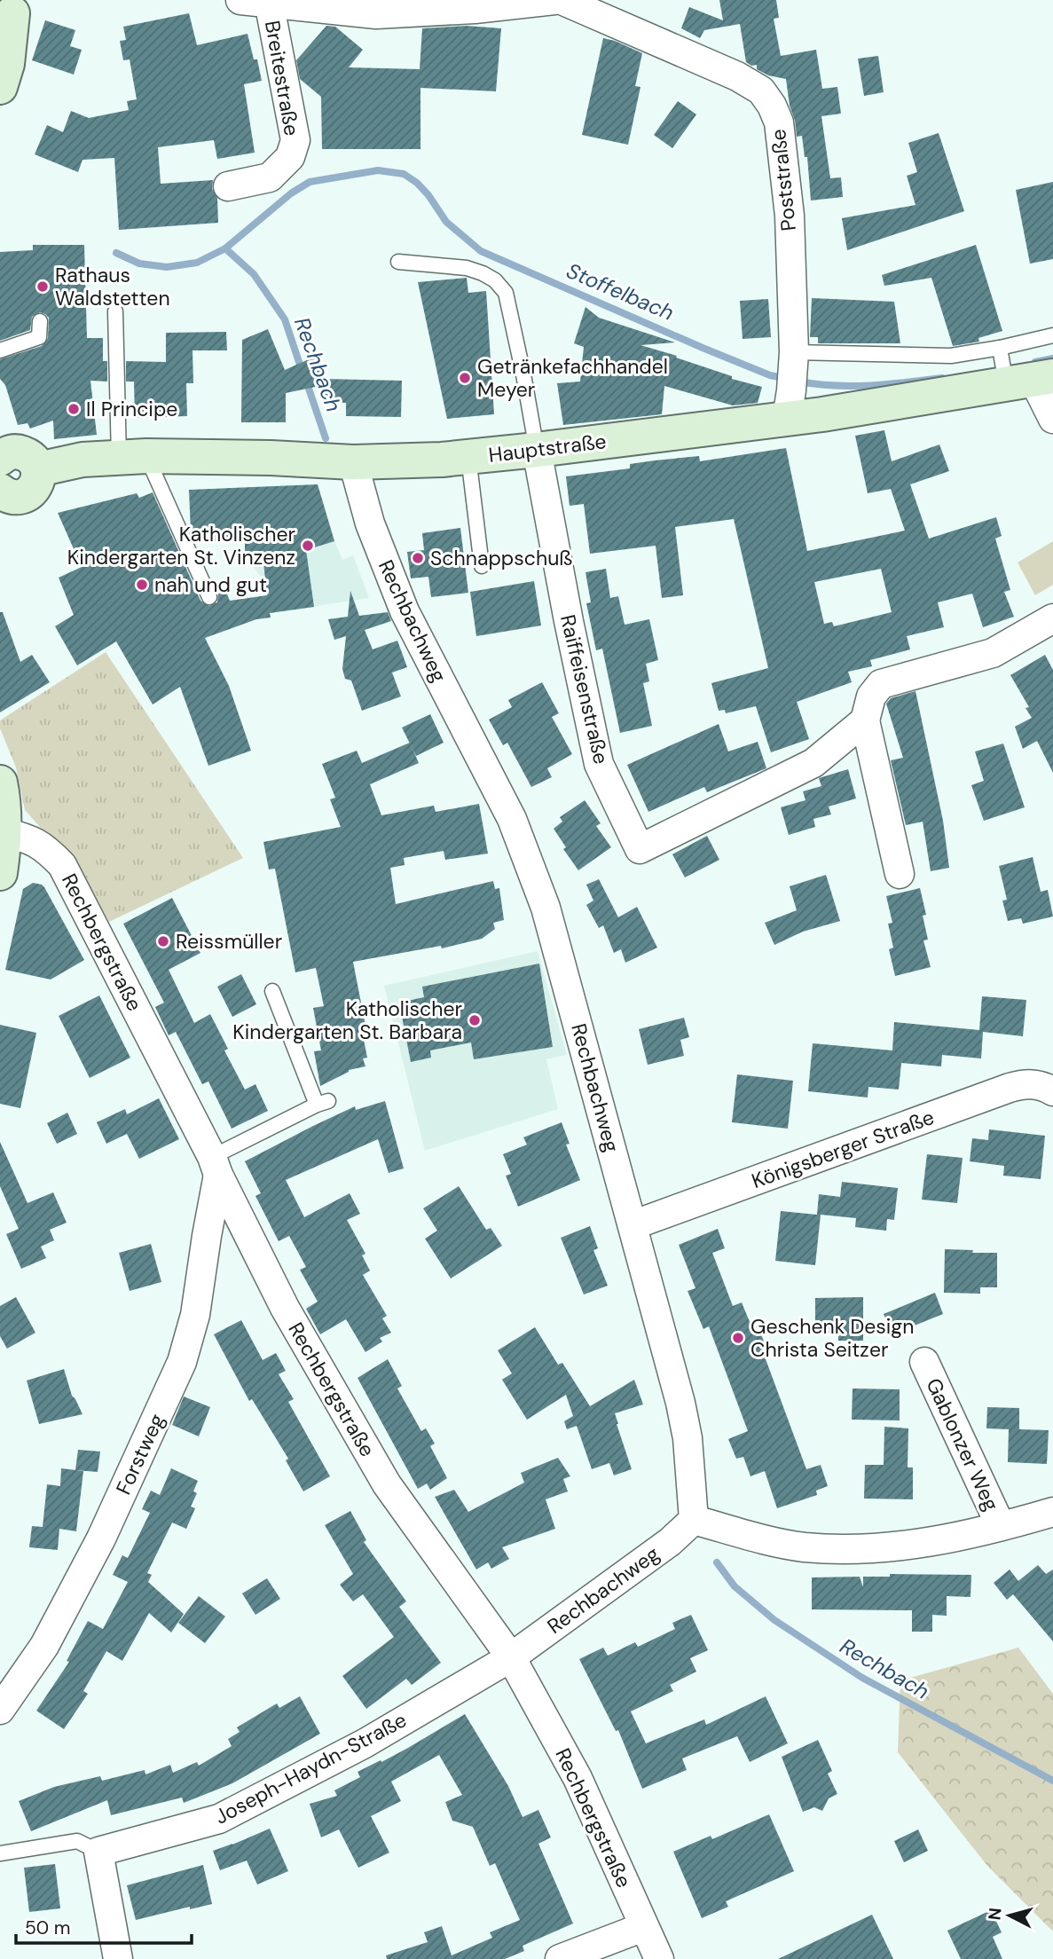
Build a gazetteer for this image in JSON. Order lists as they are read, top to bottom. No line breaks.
{"streets":{"street":["Breitestraße","Poststraße","Hauptstraße","Rechbachweg","Raiffeisenstraße","Rechbergstraße","Königsberger Straße","Gablonzer Weg","Forstweg","Joseph-Haydn-Straße"]},"crossings":[["Poststraße","Hauptstraße"],["Hauptstraße","Rechbachweg"],["Hauptstraße","Raiffeisenstraße"],["Rechbachweg","Rechbergstraße"],["Rechbachweg","Königsberger Straße"],["Rechbachweg","Joseph-Haydn-Straße"],["Rechbergstraße","Forstweg"],["Rechbergstraße","Joseph-Haydn-Straße"]],"water":["Stoffelbach","Rechbach"],"places":["Rathaus Waldstetten","Getränkefachhandel Meyer","Il Principe","Katholischer Kindergarten St. Vinzenz","Schnappschuß","nah und gut","Reissmüller","Katholischer Kindergarten St. Barbara","Geschenk Design Christa Seitzer"],"scale_bar":"50 m","north":"left"}
